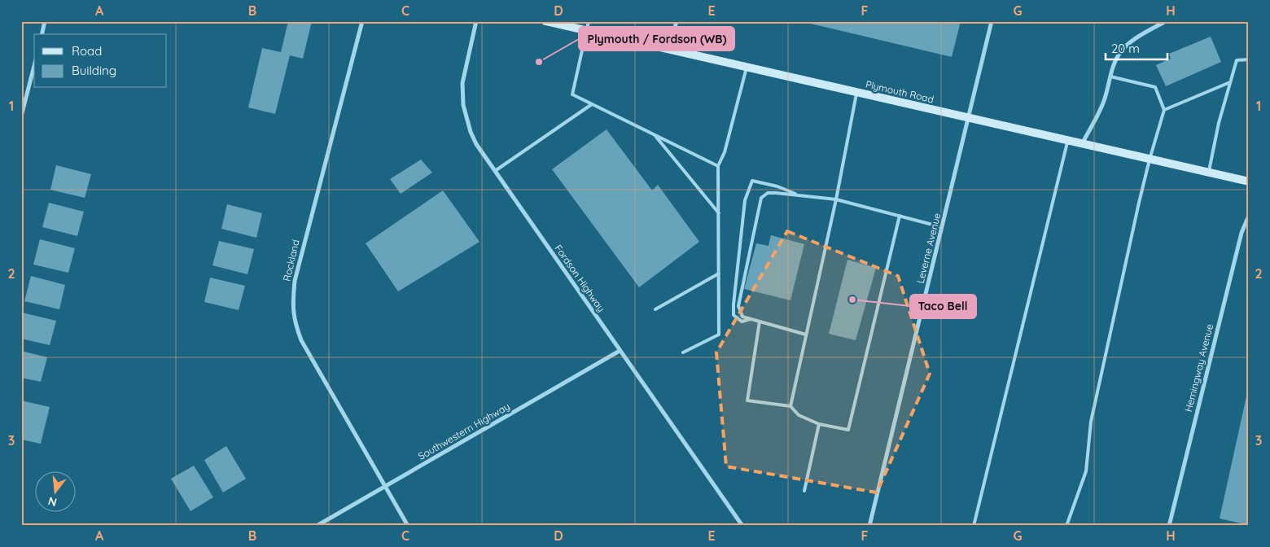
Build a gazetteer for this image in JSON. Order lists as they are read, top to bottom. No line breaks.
{"streets":{"main road":["Plymouth Road"],"street":["Leverne Avenue","Rockland","Fordson Highway","Hemingway Avenue","Southwestern Highway"]},"crossings":[["Plymouth Road","Leverne Avenue"],["Rockland","Southwestern Highway"],["Fordson Highway","Southwestern Highway"]],"places":["Plymouth / Fordson (WB)","Taco Bell"],"legend":["Road","Building"],"scale_bar":"20 m","north":"bottom","grid":{"columns":["A","B","C","D","E","F","G","H"],"rows":["1","2","3"]}}
